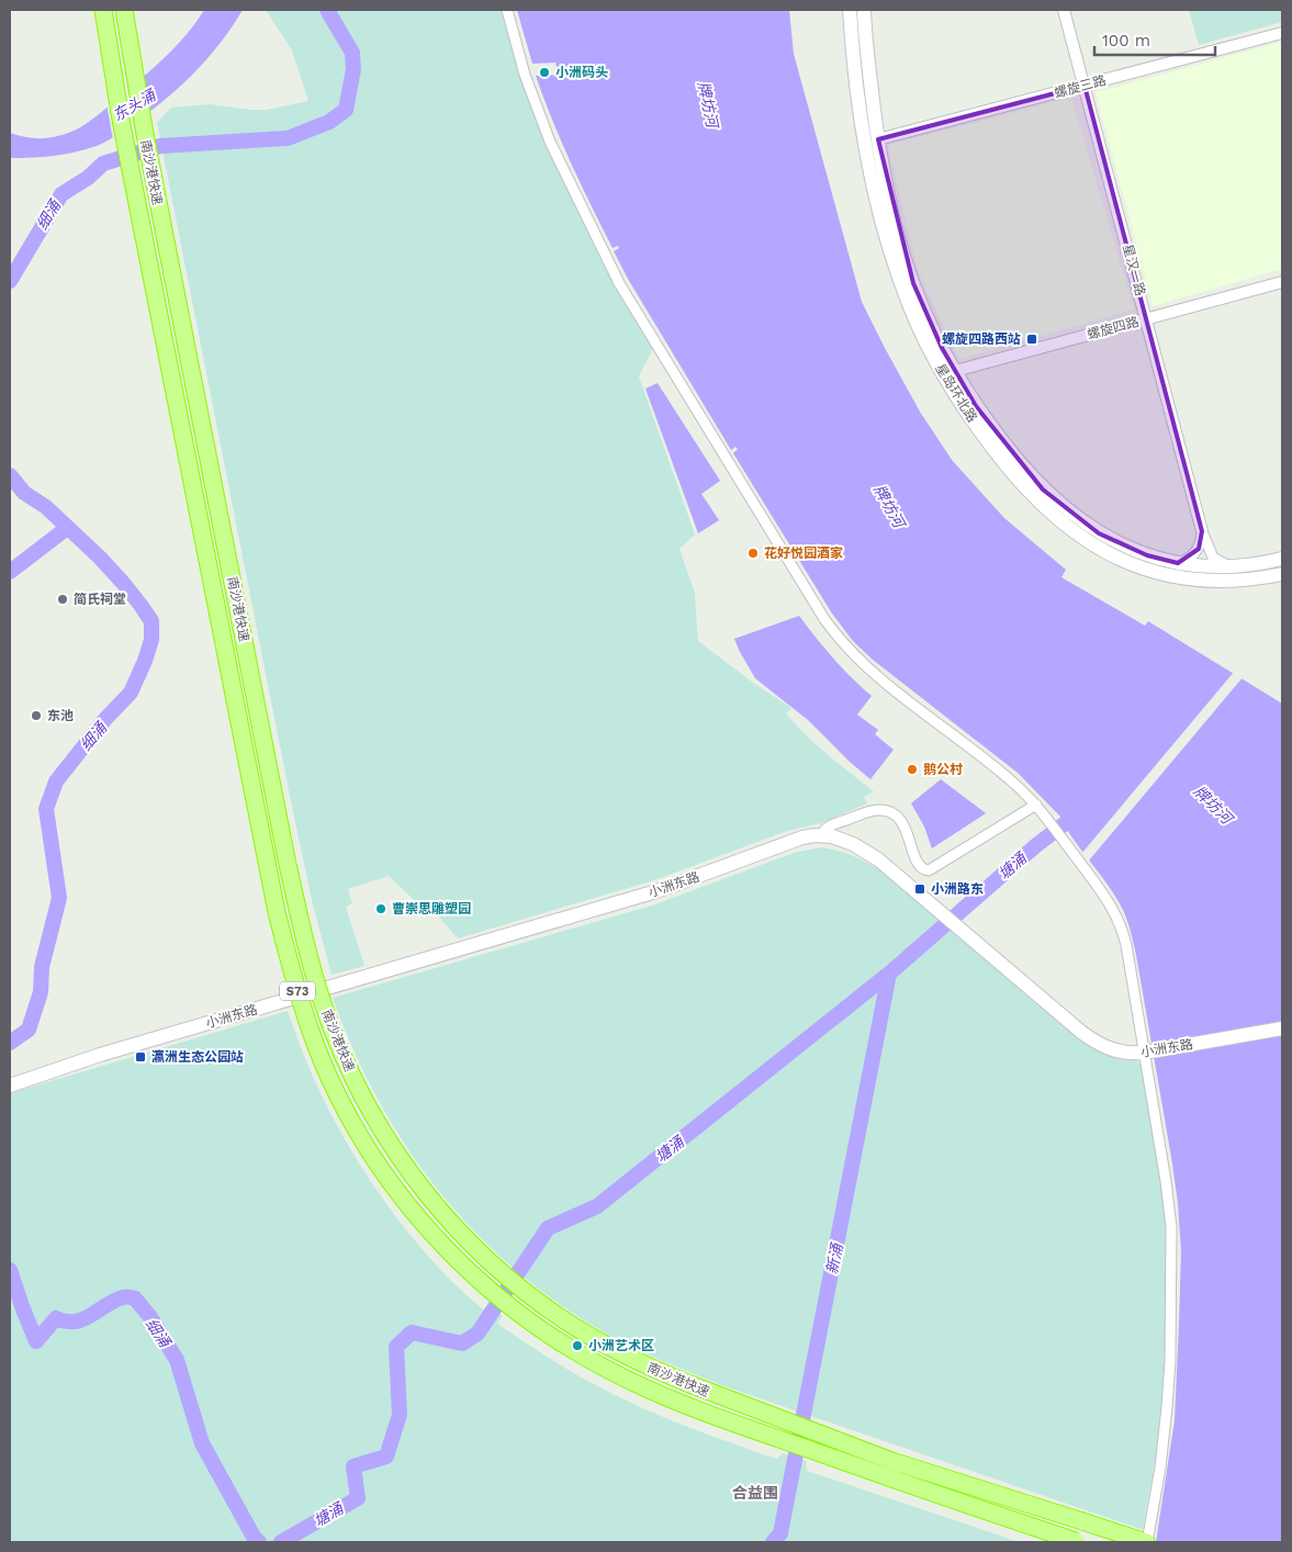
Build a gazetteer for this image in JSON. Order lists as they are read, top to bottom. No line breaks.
{"streets":{"highway":["南沙港快速","S73"],"main road":["星岛环北路","小洲东路"],"street":["螺旋三路","星汉一路","螺旋四路"]},"crossings":[["螺旋三路","星汉一路"],["螺旋三路","星岛环北路"],["星汉一路","螺旋四路"],["星汉一路","星岛环北路"],["螺旋四路","星岛环北路"]],"districts":["合益围"],"water":["牌坊河","东头涌","细涌","塘涌","新涌"],"places":{"other":["小洲码头","花好悦园酒家","简氏祠堂","东池","鹅公村","曹崇思雕塑园","小洲艺术区"],"transit":["螺旋四路西站","小洲路东","瀛洲生态公园站"]},"scale_bar":"100 m"}
